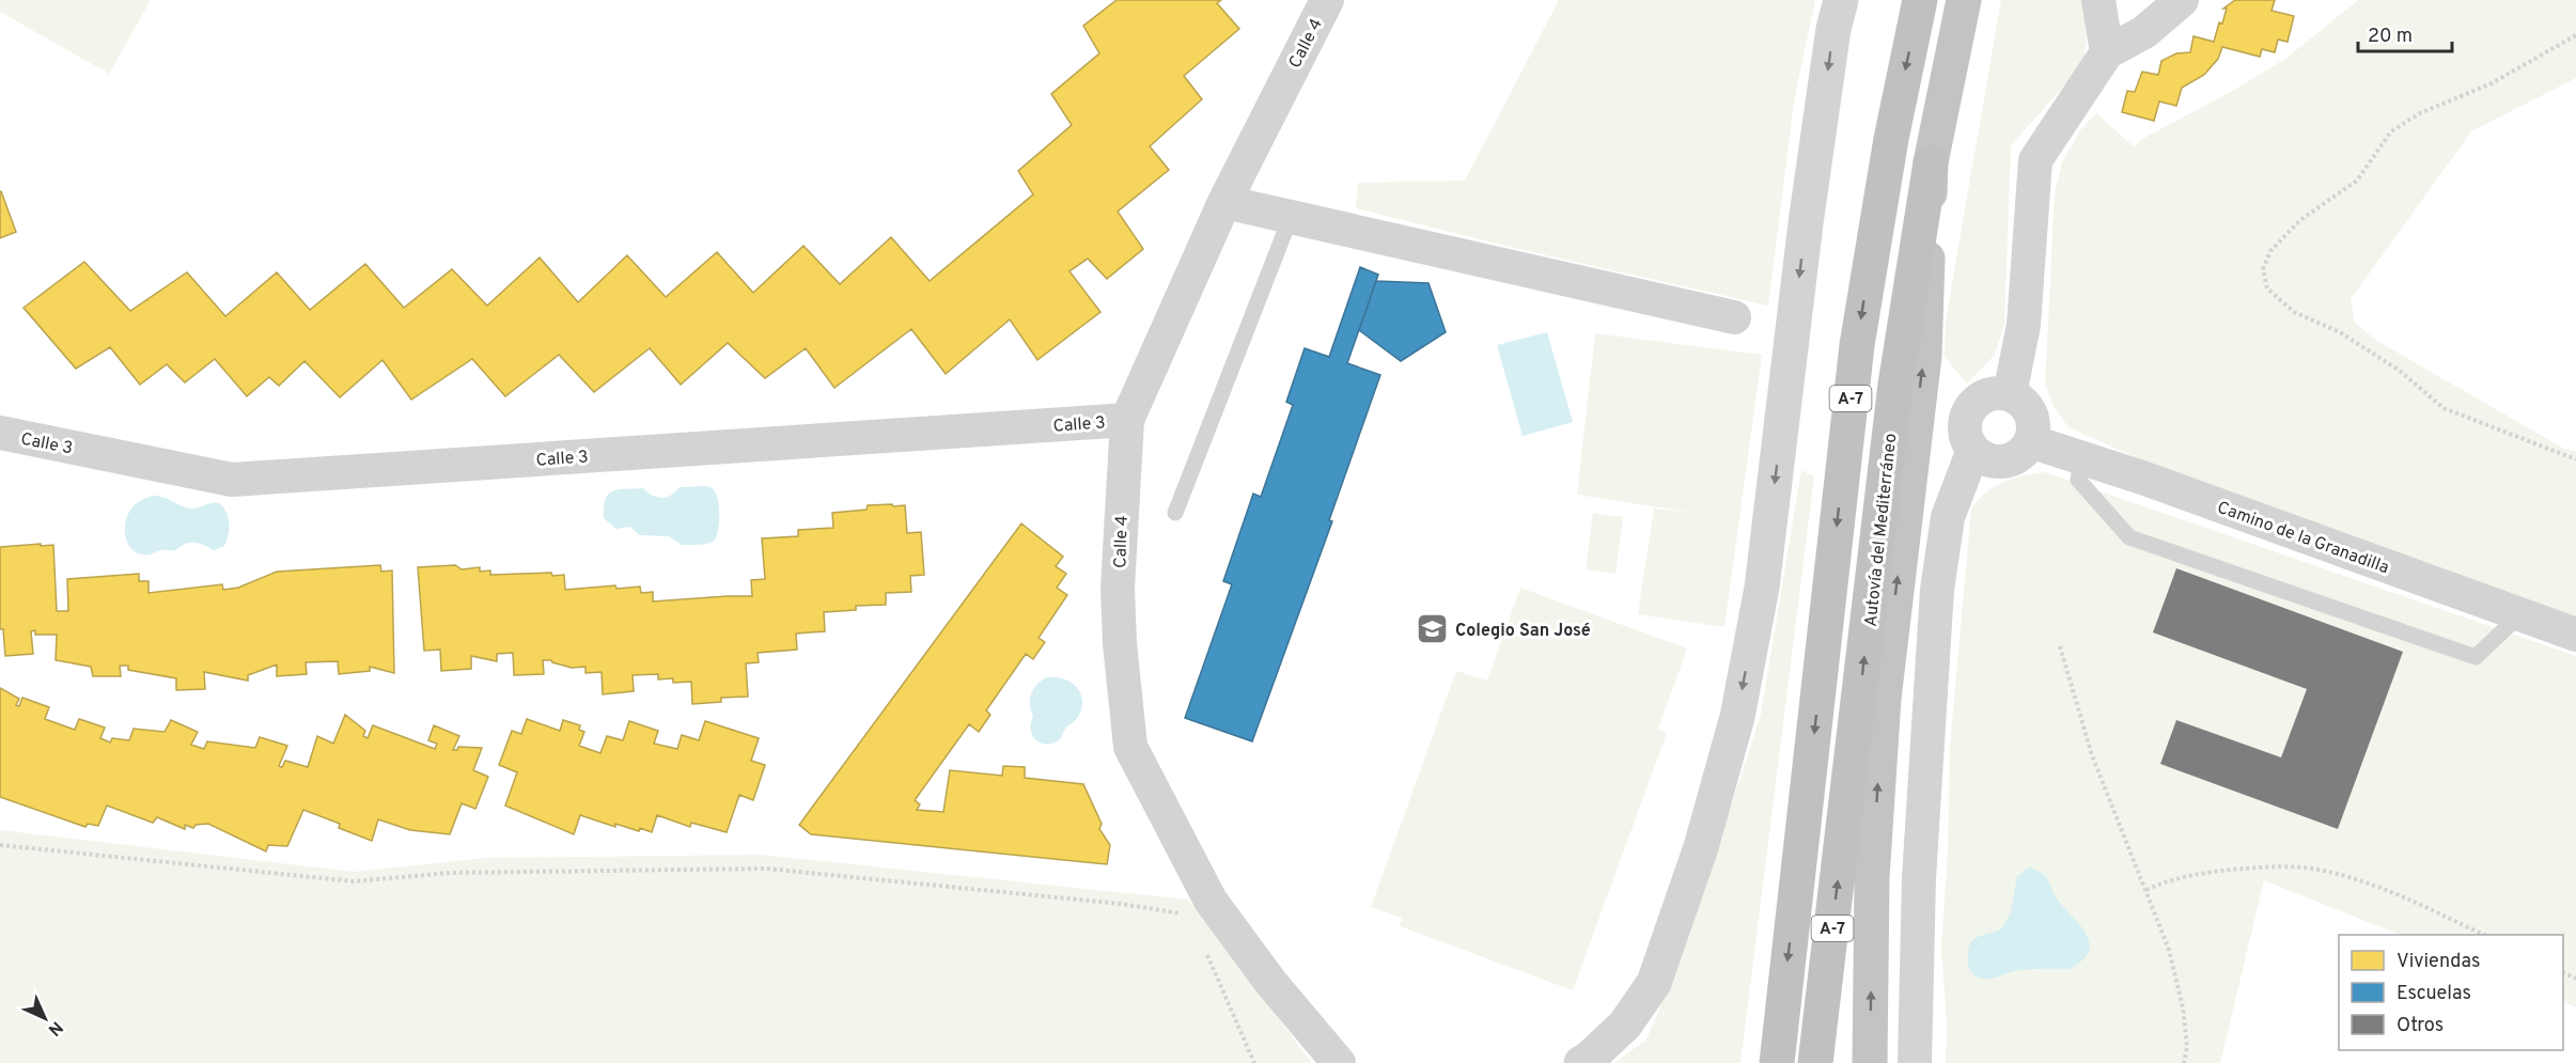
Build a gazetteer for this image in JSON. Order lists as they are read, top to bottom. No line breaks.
{"streets":{"highway":["A-7","Autovía del Mediterráneo"],"street":["Calle 4","Calle 3","Camino de la Granadilla"]},"crossings":[["Calle 4","Calle 3"]],"places":{"school or university":["Colegio San José"]},"legend":["Viviendas","Escuelas","Otros"],"scale_bar":"20 m","north":"bottom right"}
